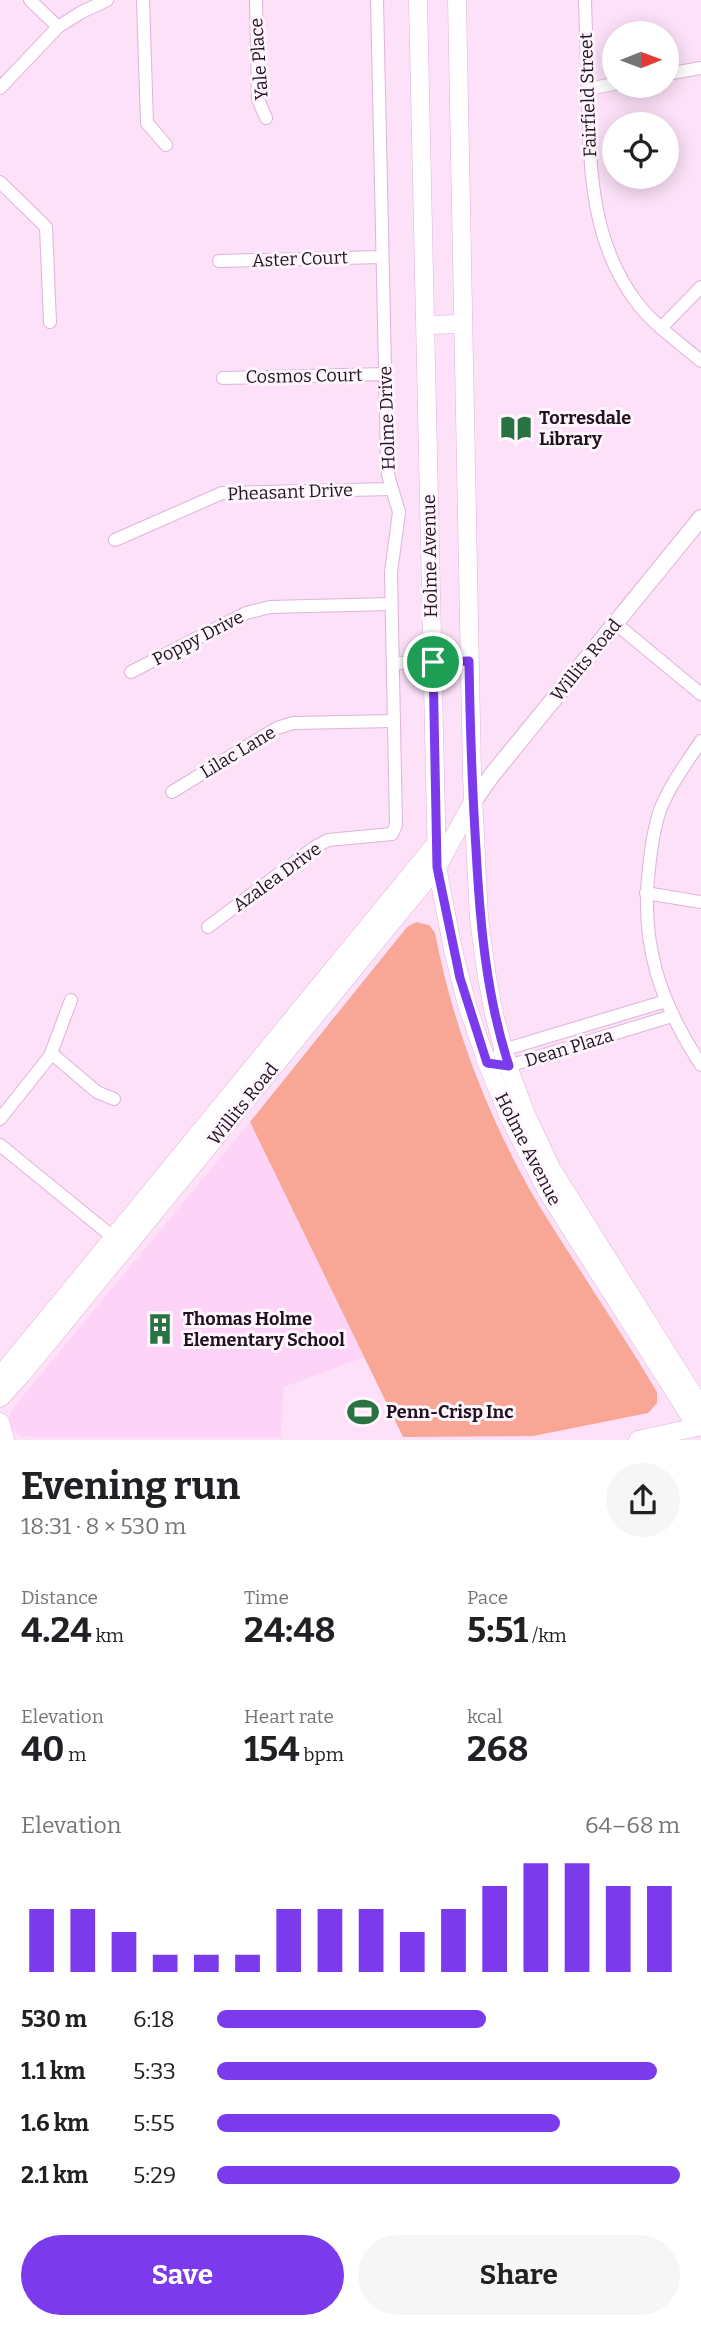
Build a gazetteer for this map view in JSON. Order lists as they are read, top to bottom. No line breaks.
{"streets":{"main road":["Holme Avenue","Willits Road"],"street":["Yale Place","Fairfield Street","Aster Court","Cosmos Court","Holme Drive","Pheasant Drive","Poppy Drive","Lilac Lane","Azalea Drive","Dean Plaza"]},"crossings":[["Aster Court","Holme Drive"],["Cosmos Court","Holme Drive"],["Holme Drive","Pheasant Drive"],["Holme Drive","Poppy Drive"],["Holme Drive","Lilac Lane"],["Holme Drive","Azalea Drive"],["Holme Avenue","Willits Road"],["Holme Avenue","Dean Plaza"]],"places":{"library":["Torresdale Library"],"building":["Thomas Holme Elementary School"],"sports":["Penn-Crisp Inc"]},"north":"right","page":{"heading":["Evening run","18:31 · 8 × 530 m"],"stats":[["Distance","4.24 km"],["Time","24:48"],["Pace","5:51 /km"],["Elevation","40 m"],["Heart rate","154 bpm"],["kcal","268"]],"chart":["Elevation","64–68 m"],"list":[{"name":"530 m","note":"6:18"},{"name":"1.1 km","note":"5:33"},{"name":"1.6 km","note":"5:55"},{"name":"2.1 km","note":"5:29"}],"buttons":["Save","Share"]}}
